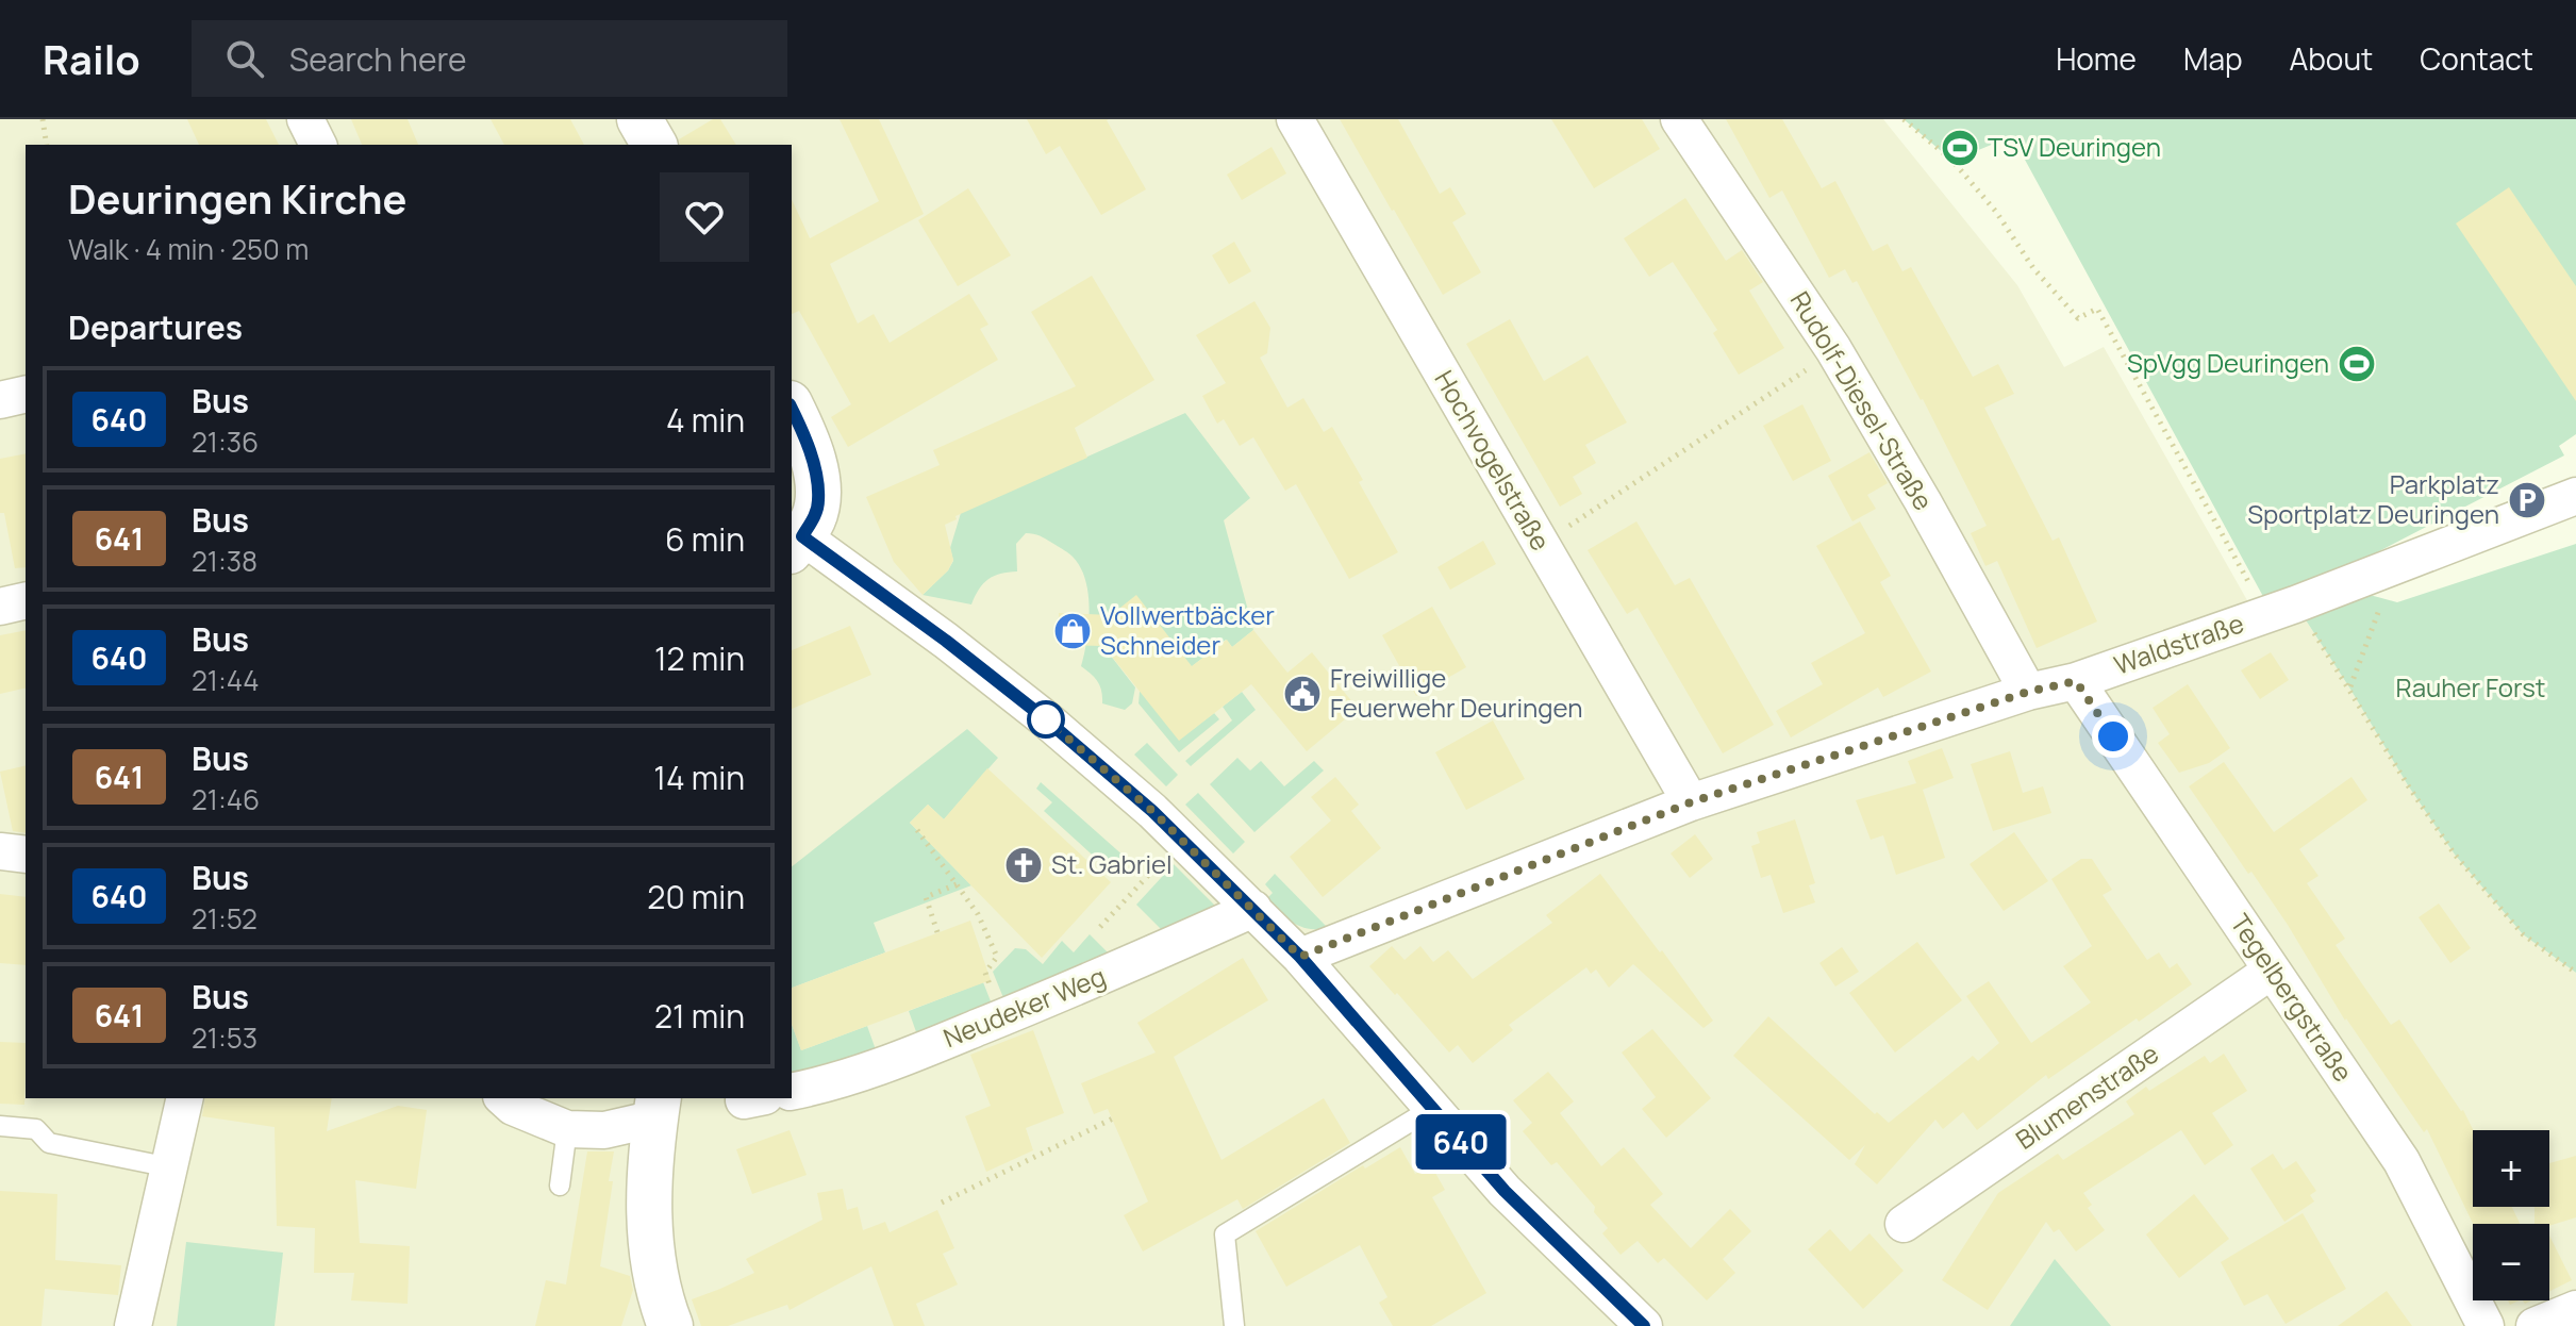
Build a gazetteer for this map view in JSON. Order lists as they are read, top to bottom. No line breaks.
{"streets":{"street":["Rudolf-Diesel-Straße","Hochvogelstraße","Waldstraße","Tegelbergstraße","Neudeker Weg","Blumenstraße"]},"crossings":[["Rudolf-Diesel-Straße","Waldstraße"],["Hochvogelstraße","Waldstraße"],["Waldstraße","Tegelbergstraße"],["Tegelbergstraße","Blumenstraße"]],"parks":["Rauher Forst"],"places":{"sports":["TSV Deuringen","SpVgg Deuringen"],"parking":["Parkplatz Sportplatz Deuringen"],"shop":["Vollwertbäcker Schneider"],"public building":["Freiwillige Feuerwehr Deuringen"],"church":["St. Gabriel"]},"lines":["bus line 640"],"page":{"header":"Railo","search":"Search here","nav":["Home","Map","About","Contact"],"on_map":"640","heading":[["Deuringen Kirche","Walk · 4 min · 250 m"],"Departures"],"list":[{"mark":"640","name":"Bus","note":"21:36","value":"4 min"},{"mark":"641","name":"Bus","note":"21:38","value":"6 min"},{"mark":"640","name":"Bus","note":"21:44","value":"12 min"},{"mark":"641","name":"Bus","note":"21:46","value":"14 min"},{"mark":"640","name":"Bus","note":"21:52","value":"20 min"},{"mark":"641","name":"Bus","note":"21:53","value":"21 min"}],"map_buttons":["+","−"]}}
